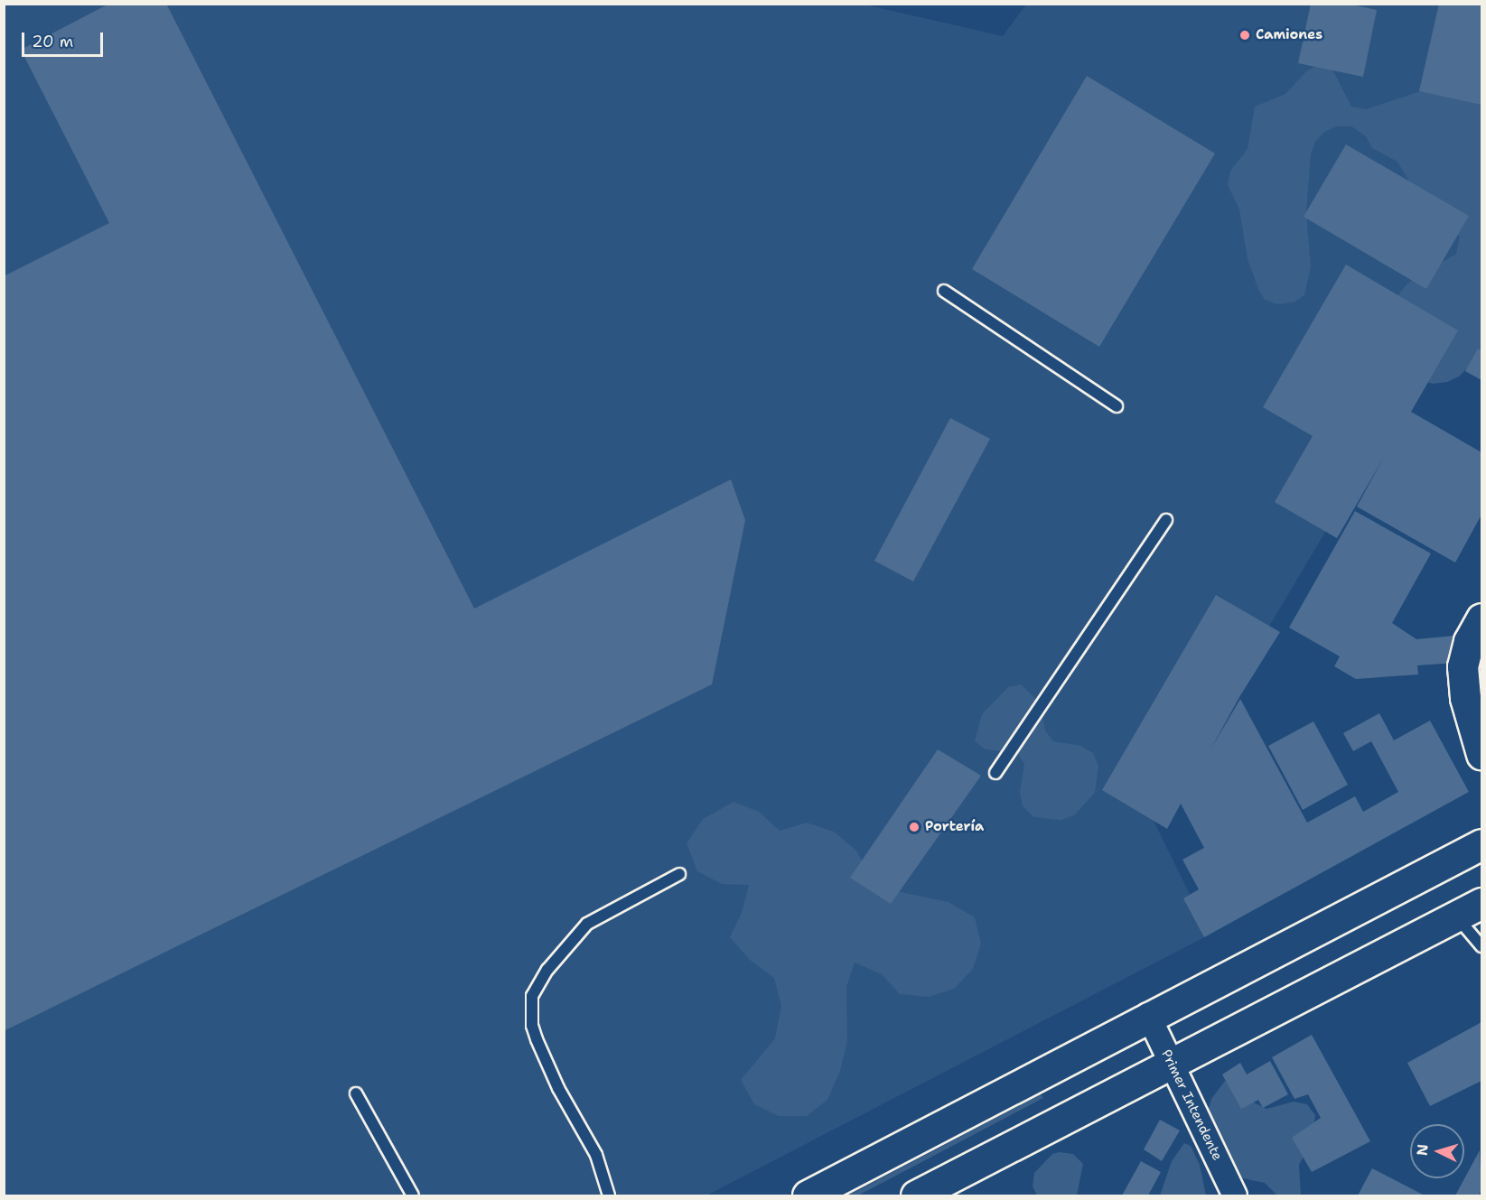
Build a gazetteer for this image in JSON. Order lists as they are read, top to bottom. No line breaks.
{"streets":{"street":["Primer Intendente"]},"places":["Camiones","Portería"],"scale_bar":"20 m","north":"left"}
